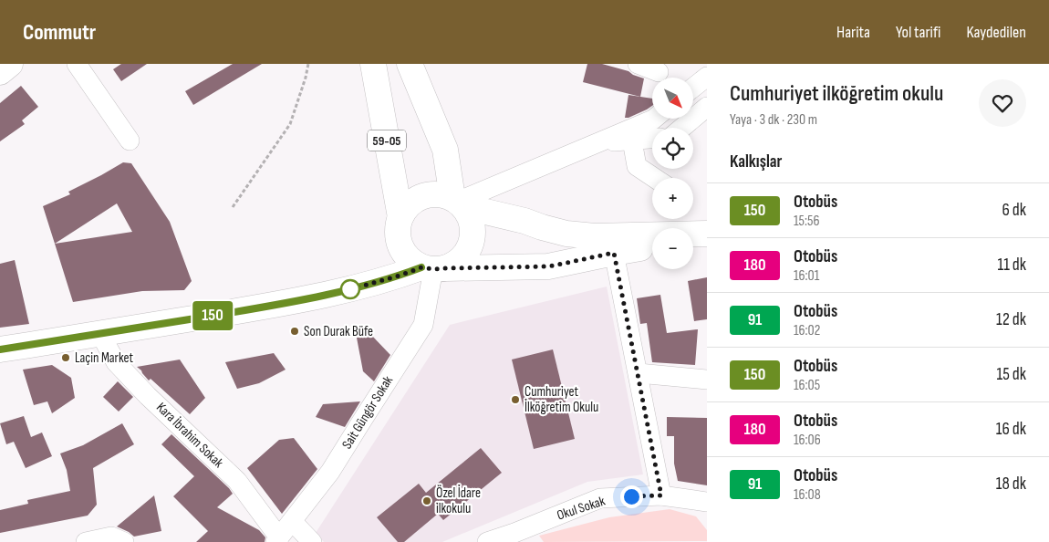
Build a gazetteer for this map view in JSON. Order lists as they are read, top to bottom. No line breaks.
{"streets":{"main road":["59-05"],"street":["Sait Güngör Sokak","Kara İbrahim Sokak","Okul Sokak"]},"crossings":[["59-05","Sait Güngör Sokak"],["Sait Güngör Sokak","Kara İbrahim Sokak"]],"places":["Son Durak Büfe","Laçin Market","Cumhuriyet İlköğretim Okulu","Özel İdare ilkokulu"],"lines":["bus line 150"],"north":"bottom right","page":{"header":"Commutr","nav":["Harita","Yol tarifi","Kaydedilen"],"on_map":"150","heading":[["Cumhuriyet ilköğretim okulu","Yaya · 3 dk · 230 m"],"Kalkışlar"],"map_buttons":["+","−"],"list":[{"mark":"150","name":"Otobüs","note":"15:56","value":"6 dk"},{"mark":"180","name":"Otobüs","note":"16:01","value":"11 dk"},{"mark":"91","name":"Otobüs","note":"16:02","value":"12 dk"},{"mark":"150","name":"Otobüs","note":"16:05","value":"15 dk"},{"mark":"180","name":"Otobüs","note":"16:06","value":"16 dk"},{"mark":"91","name":"Otobüs","note":"16:08","value":"18 dk"}]}}
